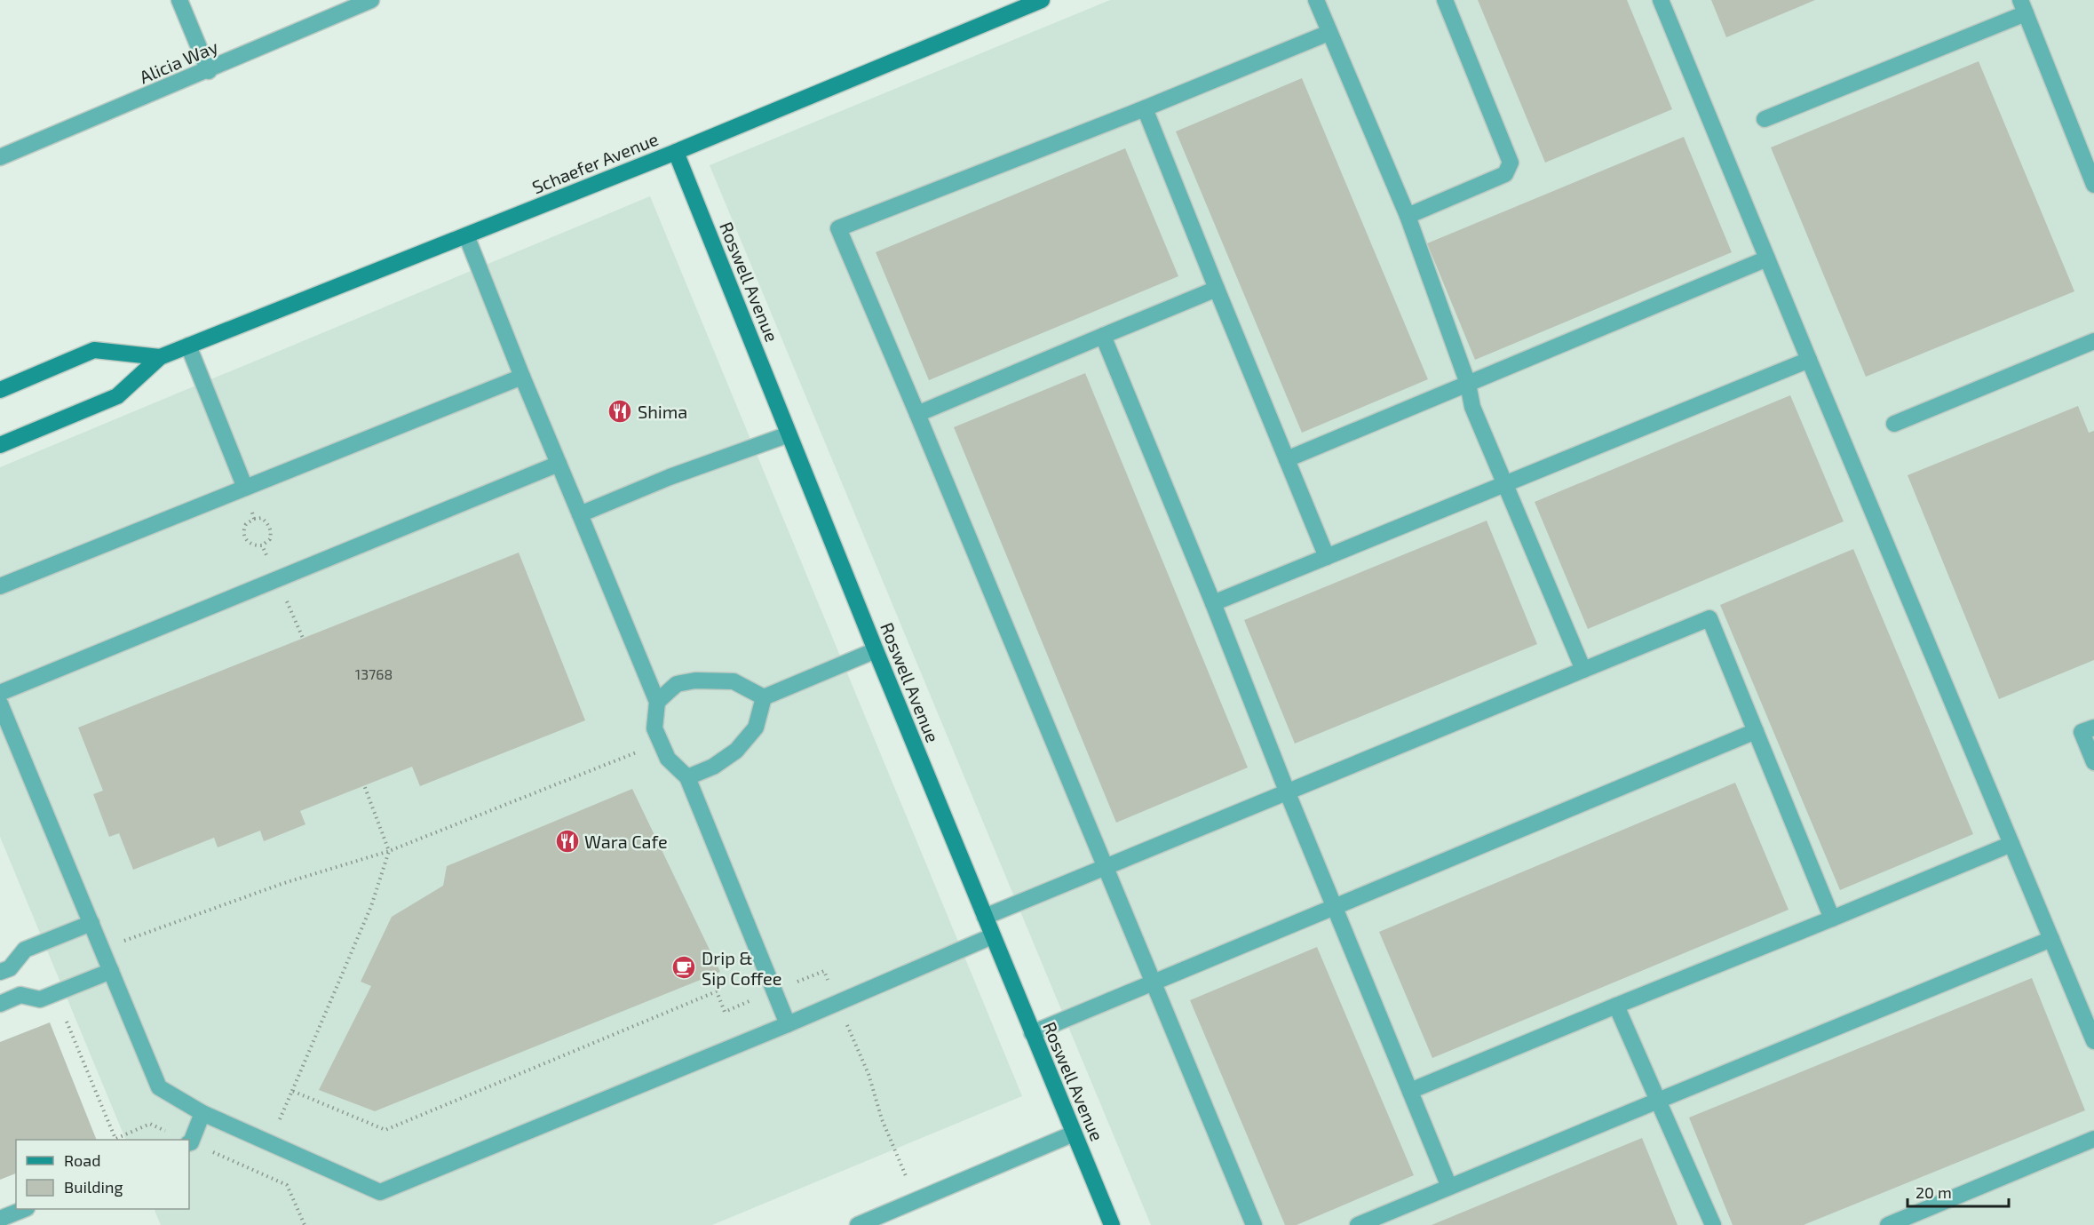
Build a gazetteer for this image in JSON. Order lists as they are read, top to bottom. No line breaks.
{"streets":{"main road":["Schaefer Avenue","Roswell Avenue"],"street":["Alicia Way"]},"crossings":[["Schaefer Avenue","Roswell Avenue"]],"places":{"restaurant":["Shima","Wara Cafe"],"cafe":["Drip & Sip Coffee"]},"house_numbers":["13768"],"legend":["Road","Building"],"scale_bar":"20 m"}
